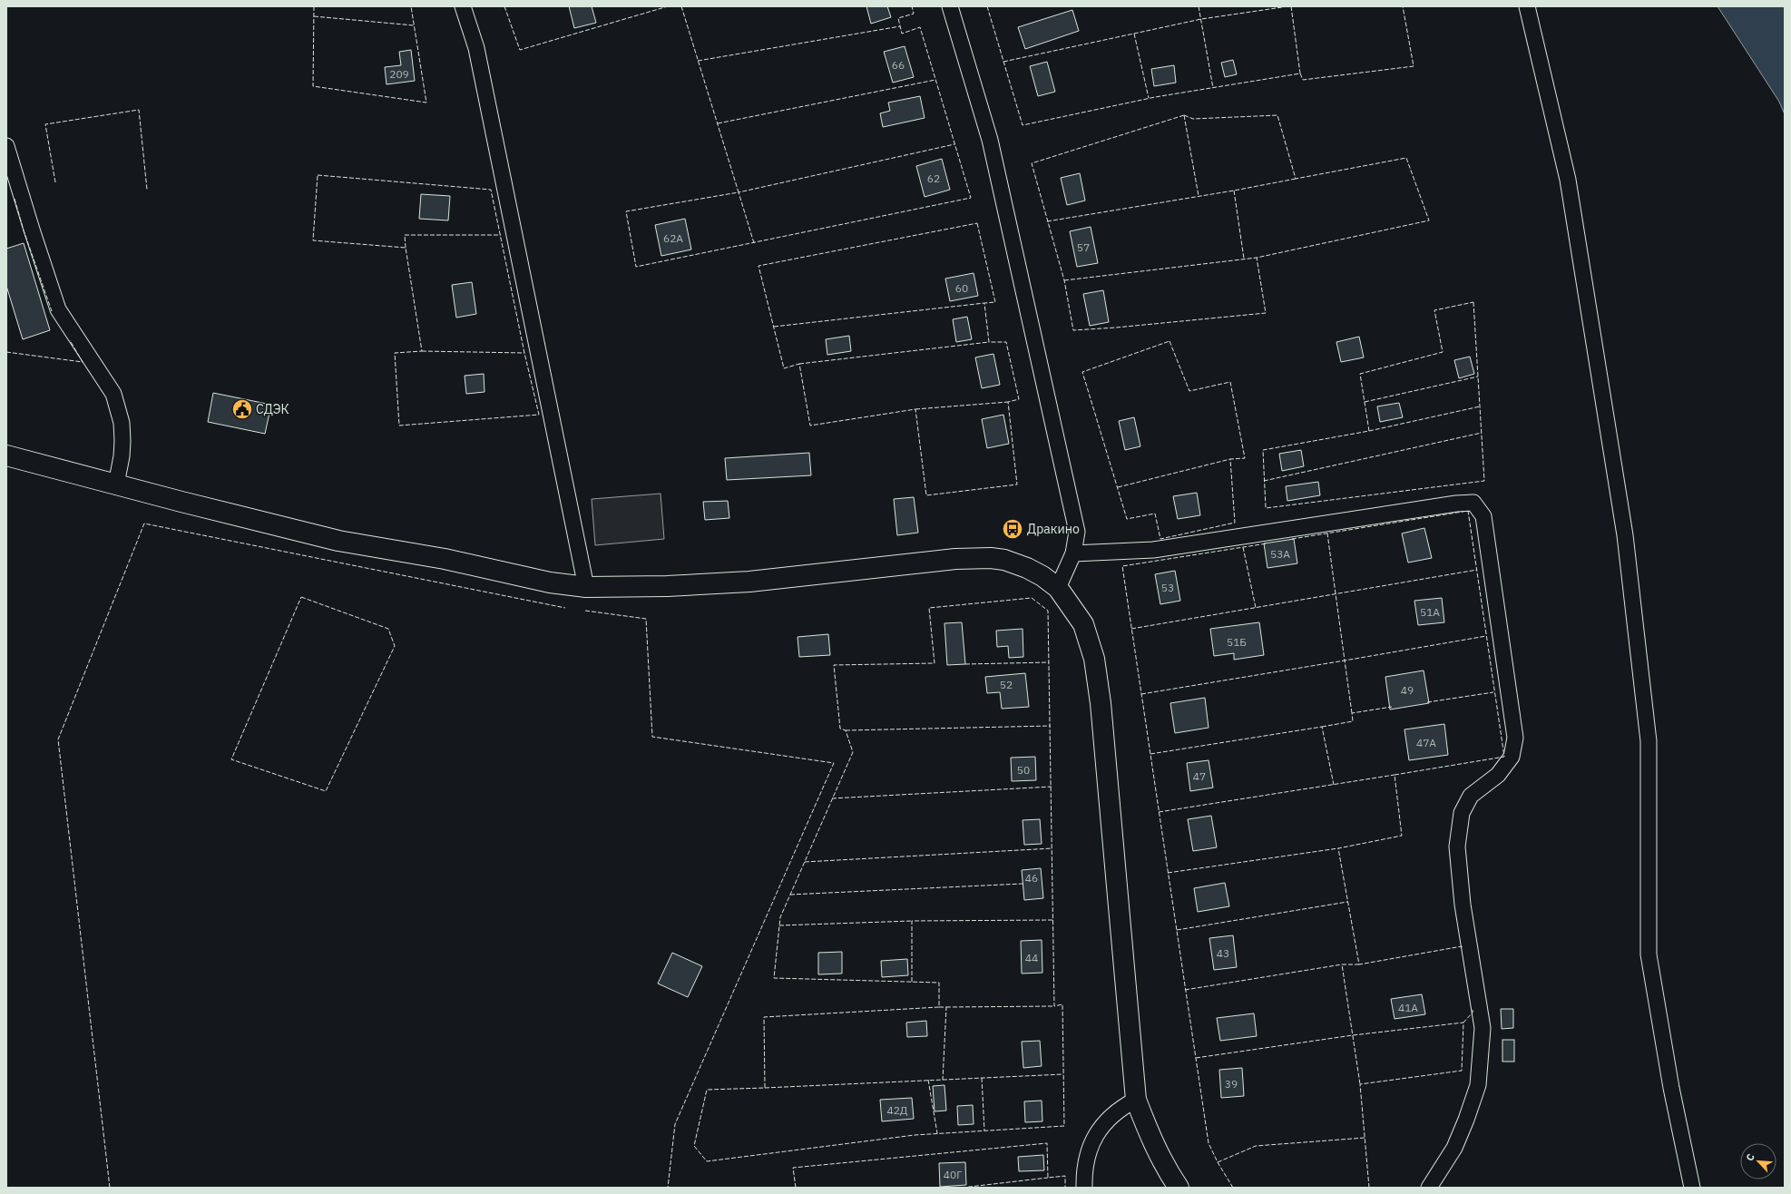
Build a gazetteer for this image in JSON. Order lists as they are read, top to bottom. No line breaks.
{"places":{"public building":["СДЭК"],"bus stop":["Дракино"]},"house_numbers":["66","209","62","62А","57","60","53А","53","51А","51Б","52","49","47А","50","47","46","43","44","41А","39","42Д","40Г"],"north":"top left"}
